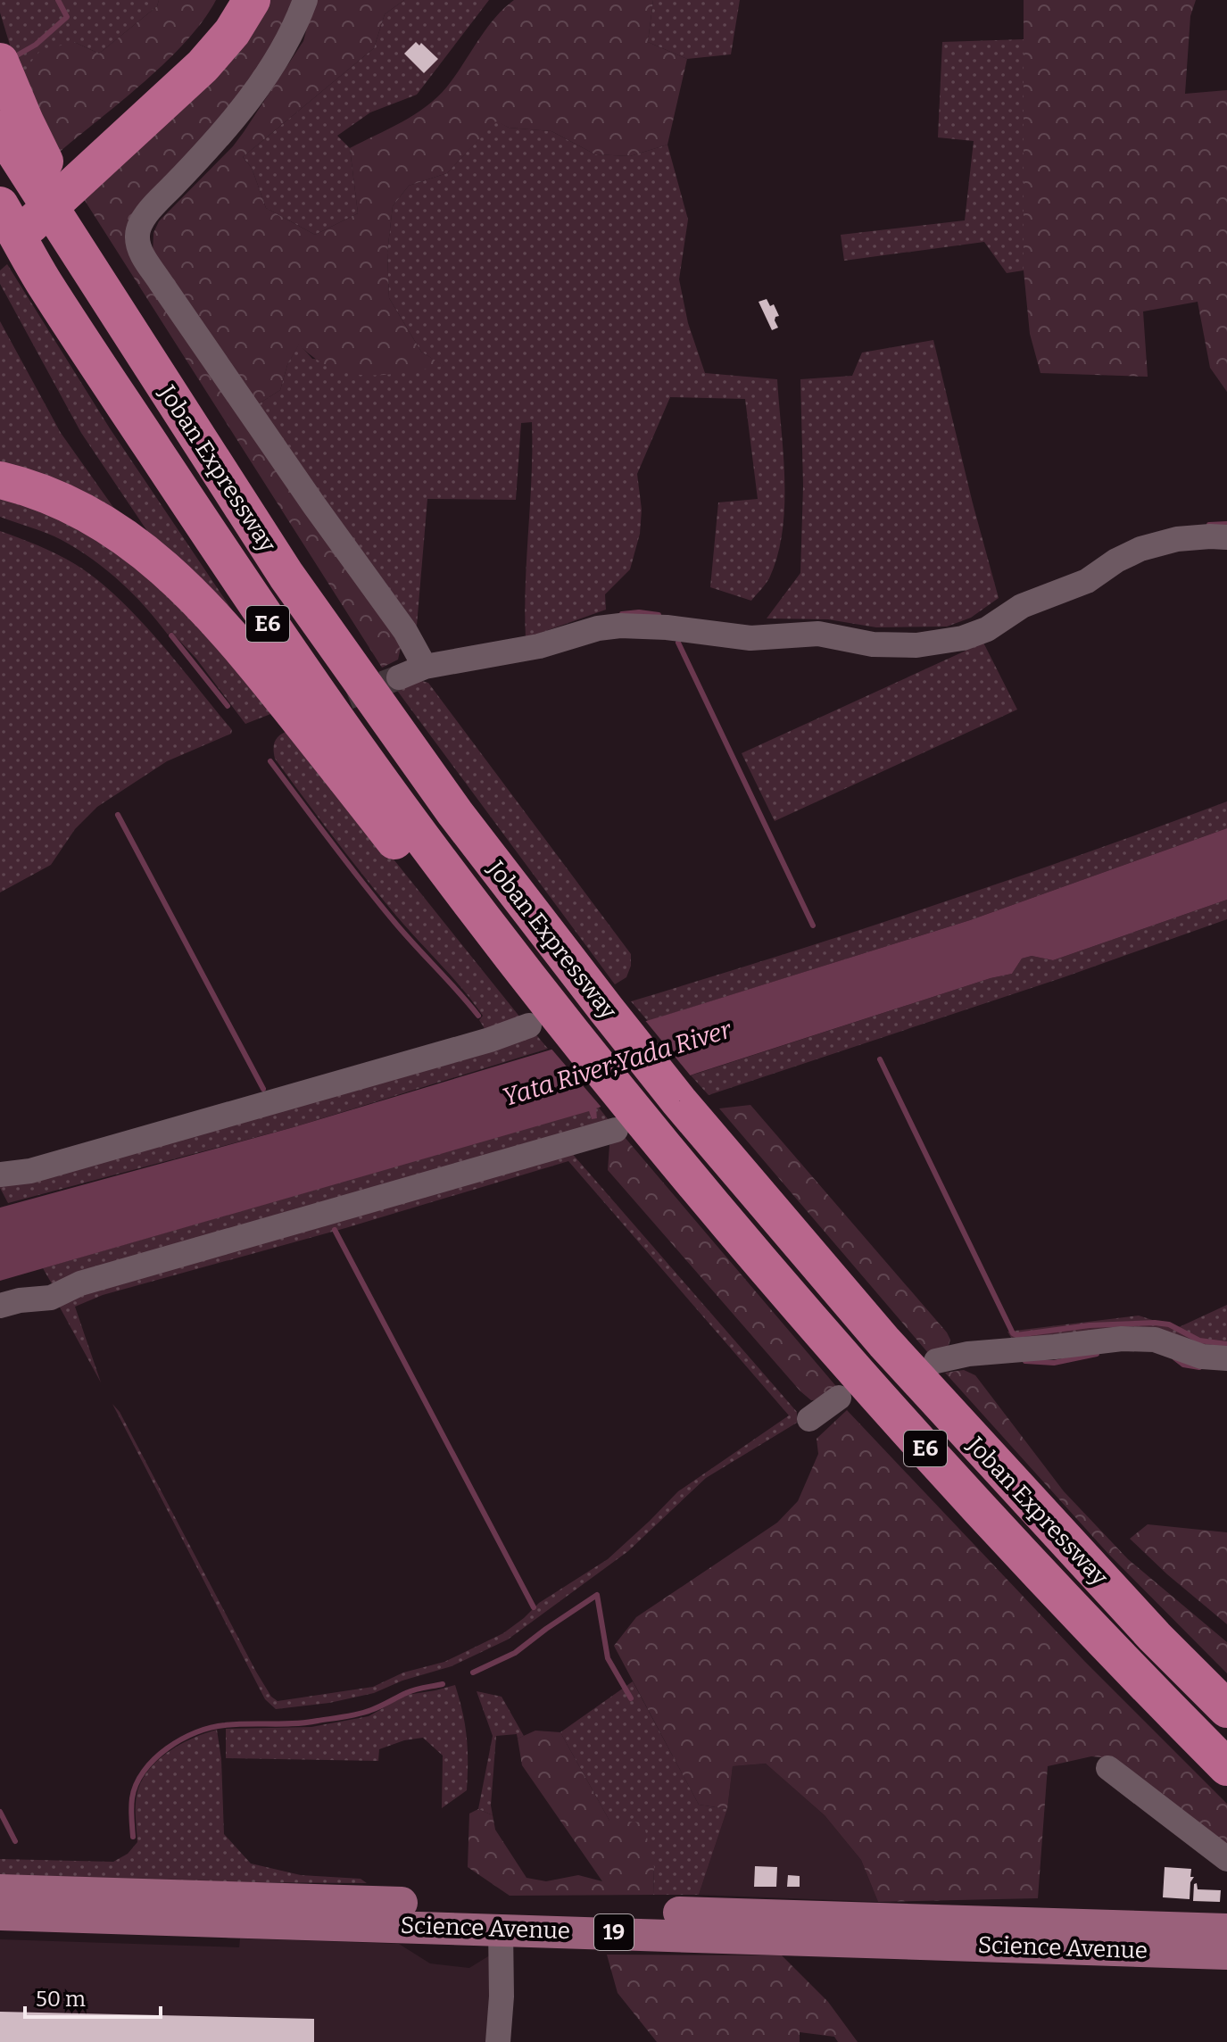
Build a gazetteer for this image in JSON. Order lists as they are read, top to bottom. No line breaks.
{"streets":{"highway":["Joban Expressway","E6"],"main road":["Science Avenue","19"]},"water":["Yata River;Yada River"],"scale_bar":"50 m"}
